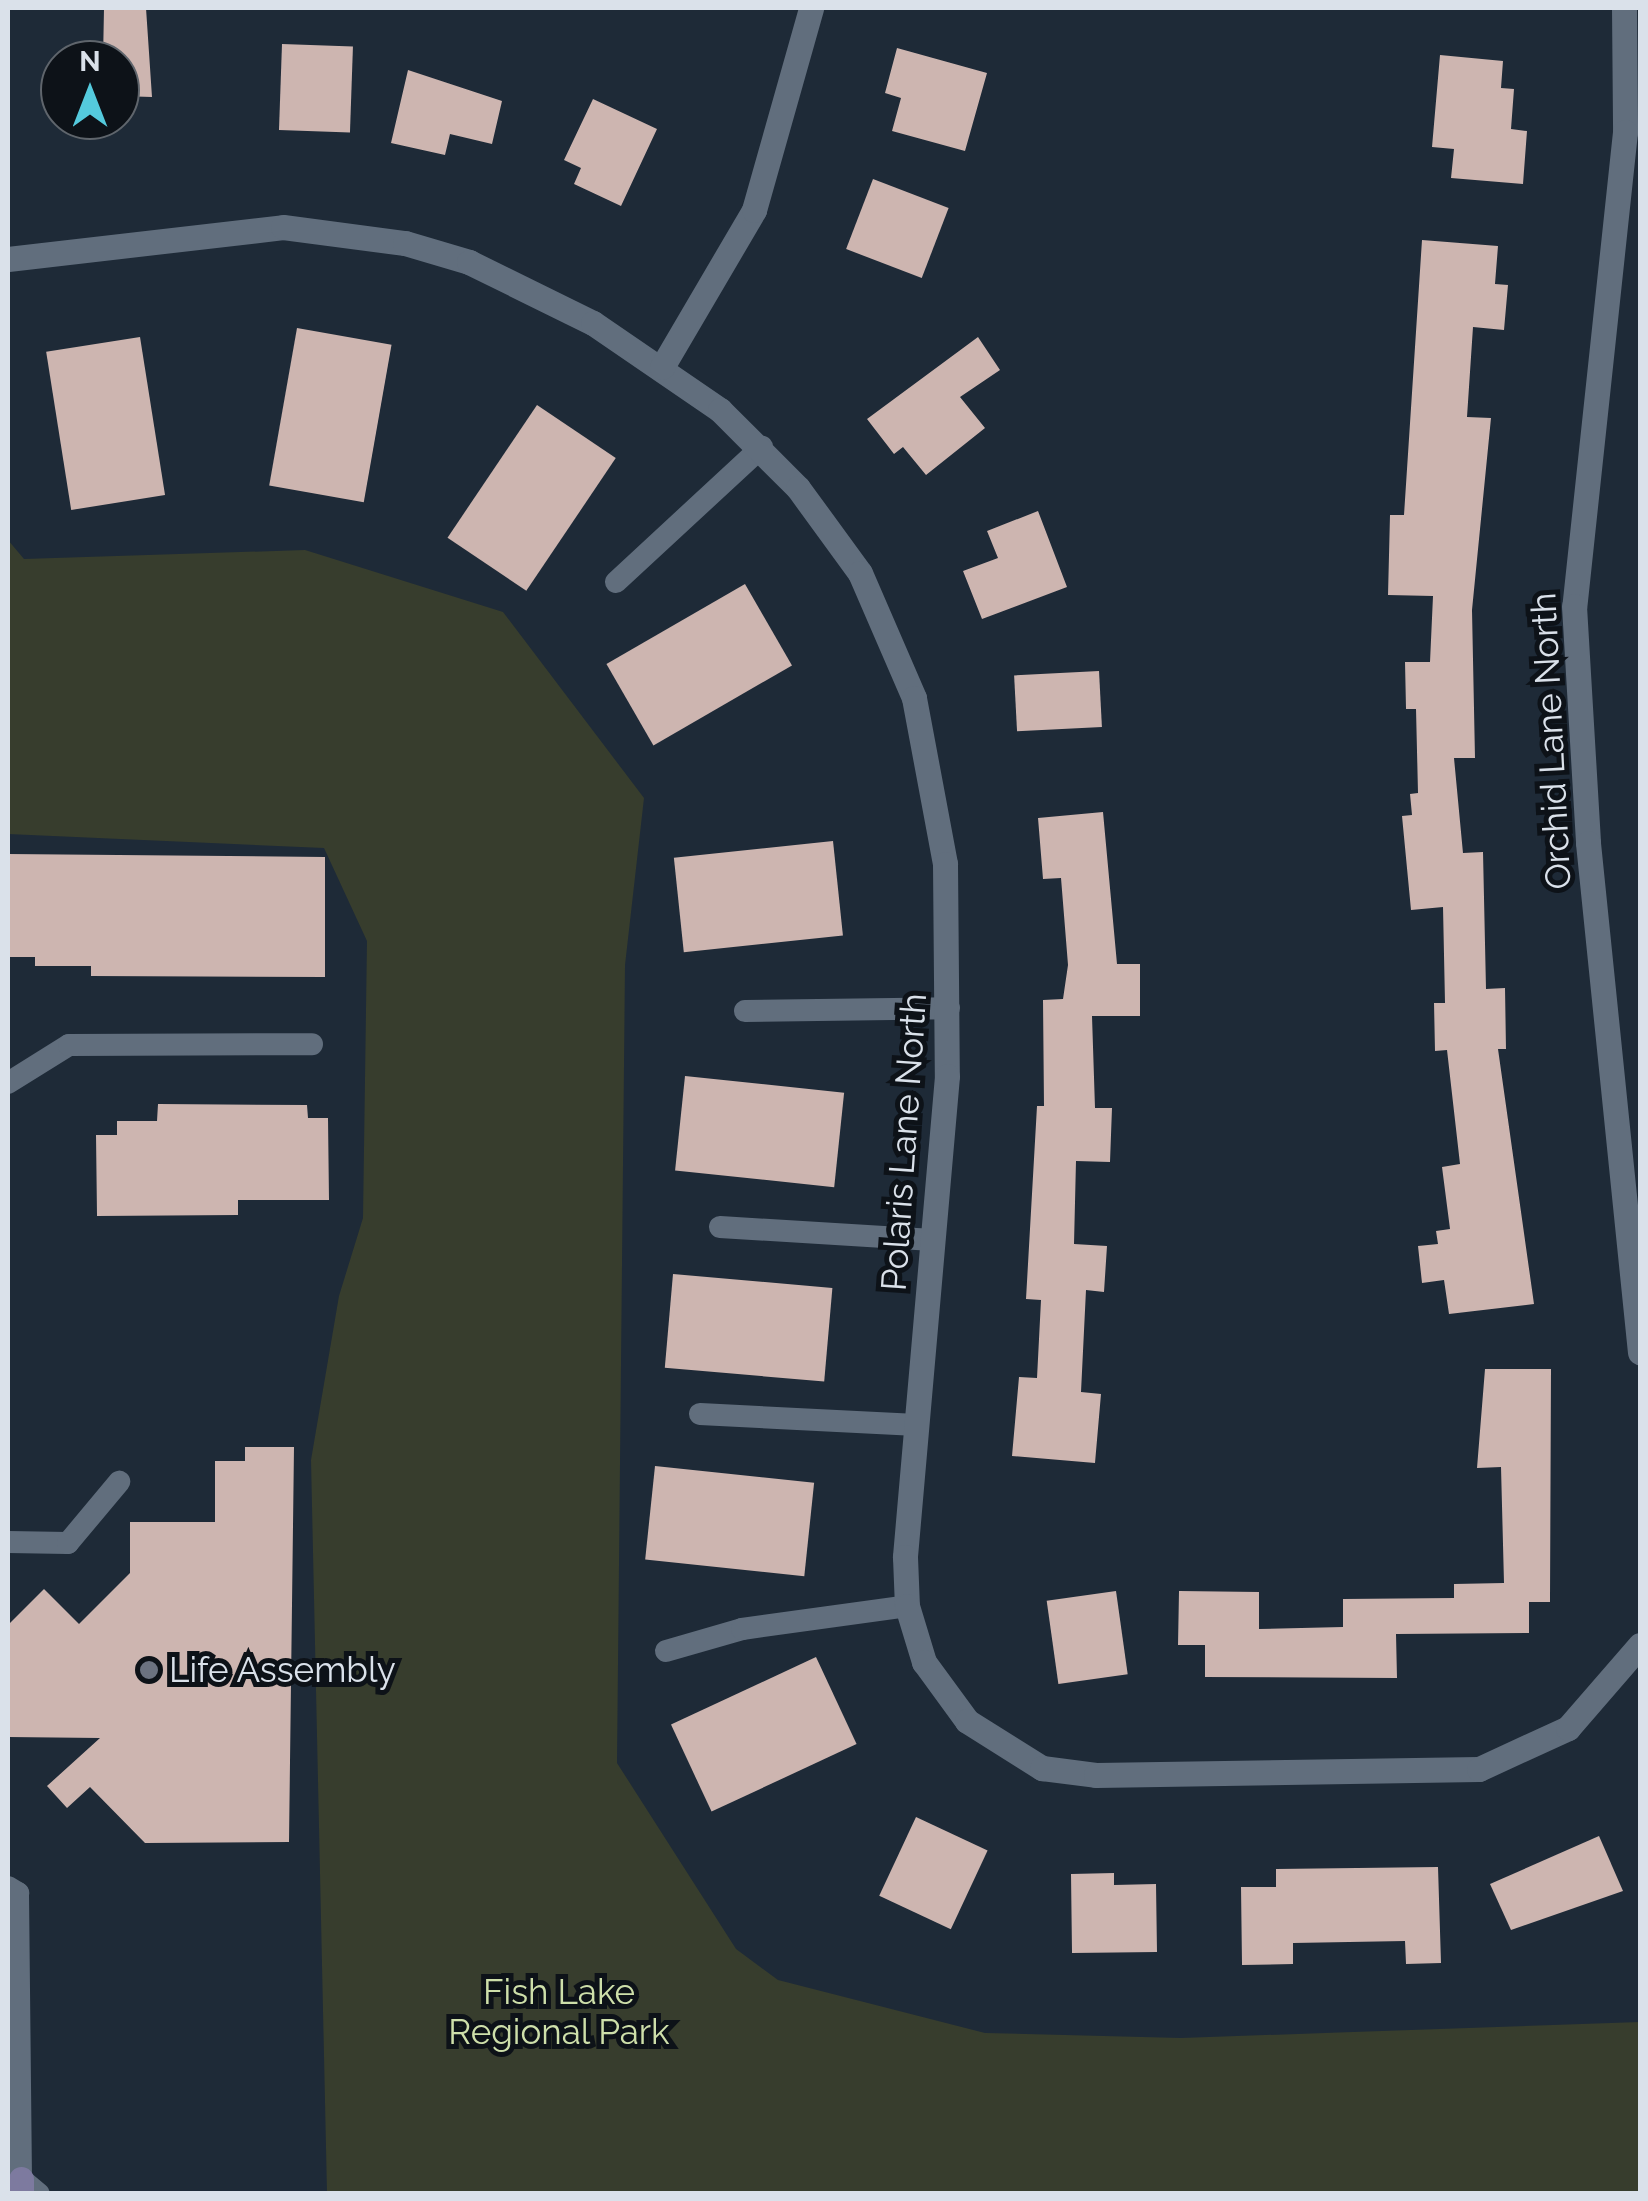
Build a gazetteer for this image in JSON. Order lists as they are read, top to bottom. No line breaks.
{"streets":{"street":["Orchid Lane North","Polaris Lane North"]},"parks":["Fish Lake Regional Park"],"places":["Life Assembly"],"north":"top"}
